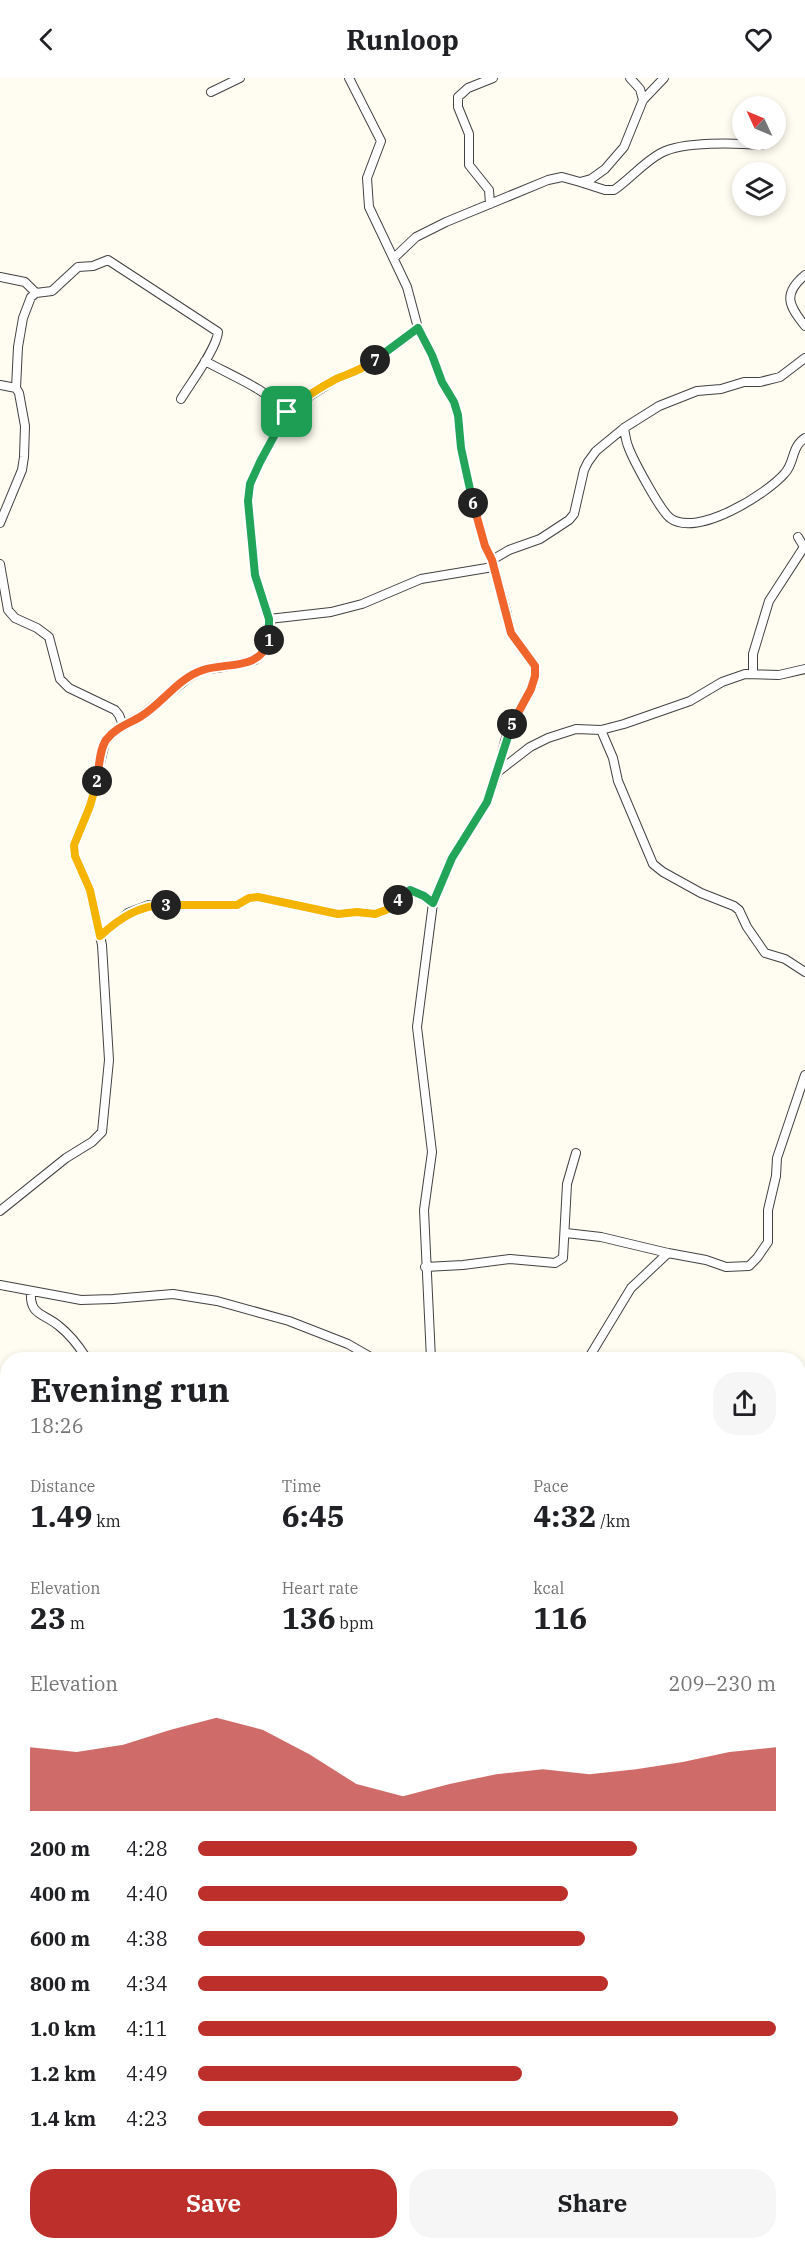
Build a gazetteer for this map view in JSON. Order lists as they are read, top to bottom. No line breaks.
{"north":"top left","page":{"header":"Runloop","pins":["7","6","1","5","2","4","3"],"heading":["Evening run","18:26"],"stats":[["Distance","1.49 km"],["Time","6:45"],["Pace","4:32 /km"],["Elevation","23 m"],["Heart rate","136 bpm"],["kcal","116"]],"chart":["Elevation","209–230 m"],"list":[{"name":"200 m","note":"4:28"},{"name":"400 m","note":"4:40"},{"name":"600 m","note":"4:38"},{"name":"800 m","note":"4:34"},{"name":"1.0 km","note":"4:11"},{"name":"1.2 km","note":"4:49"},{"name":"1.4 km","note":"4:23"}],"buttons":["Save","Share"]}}
